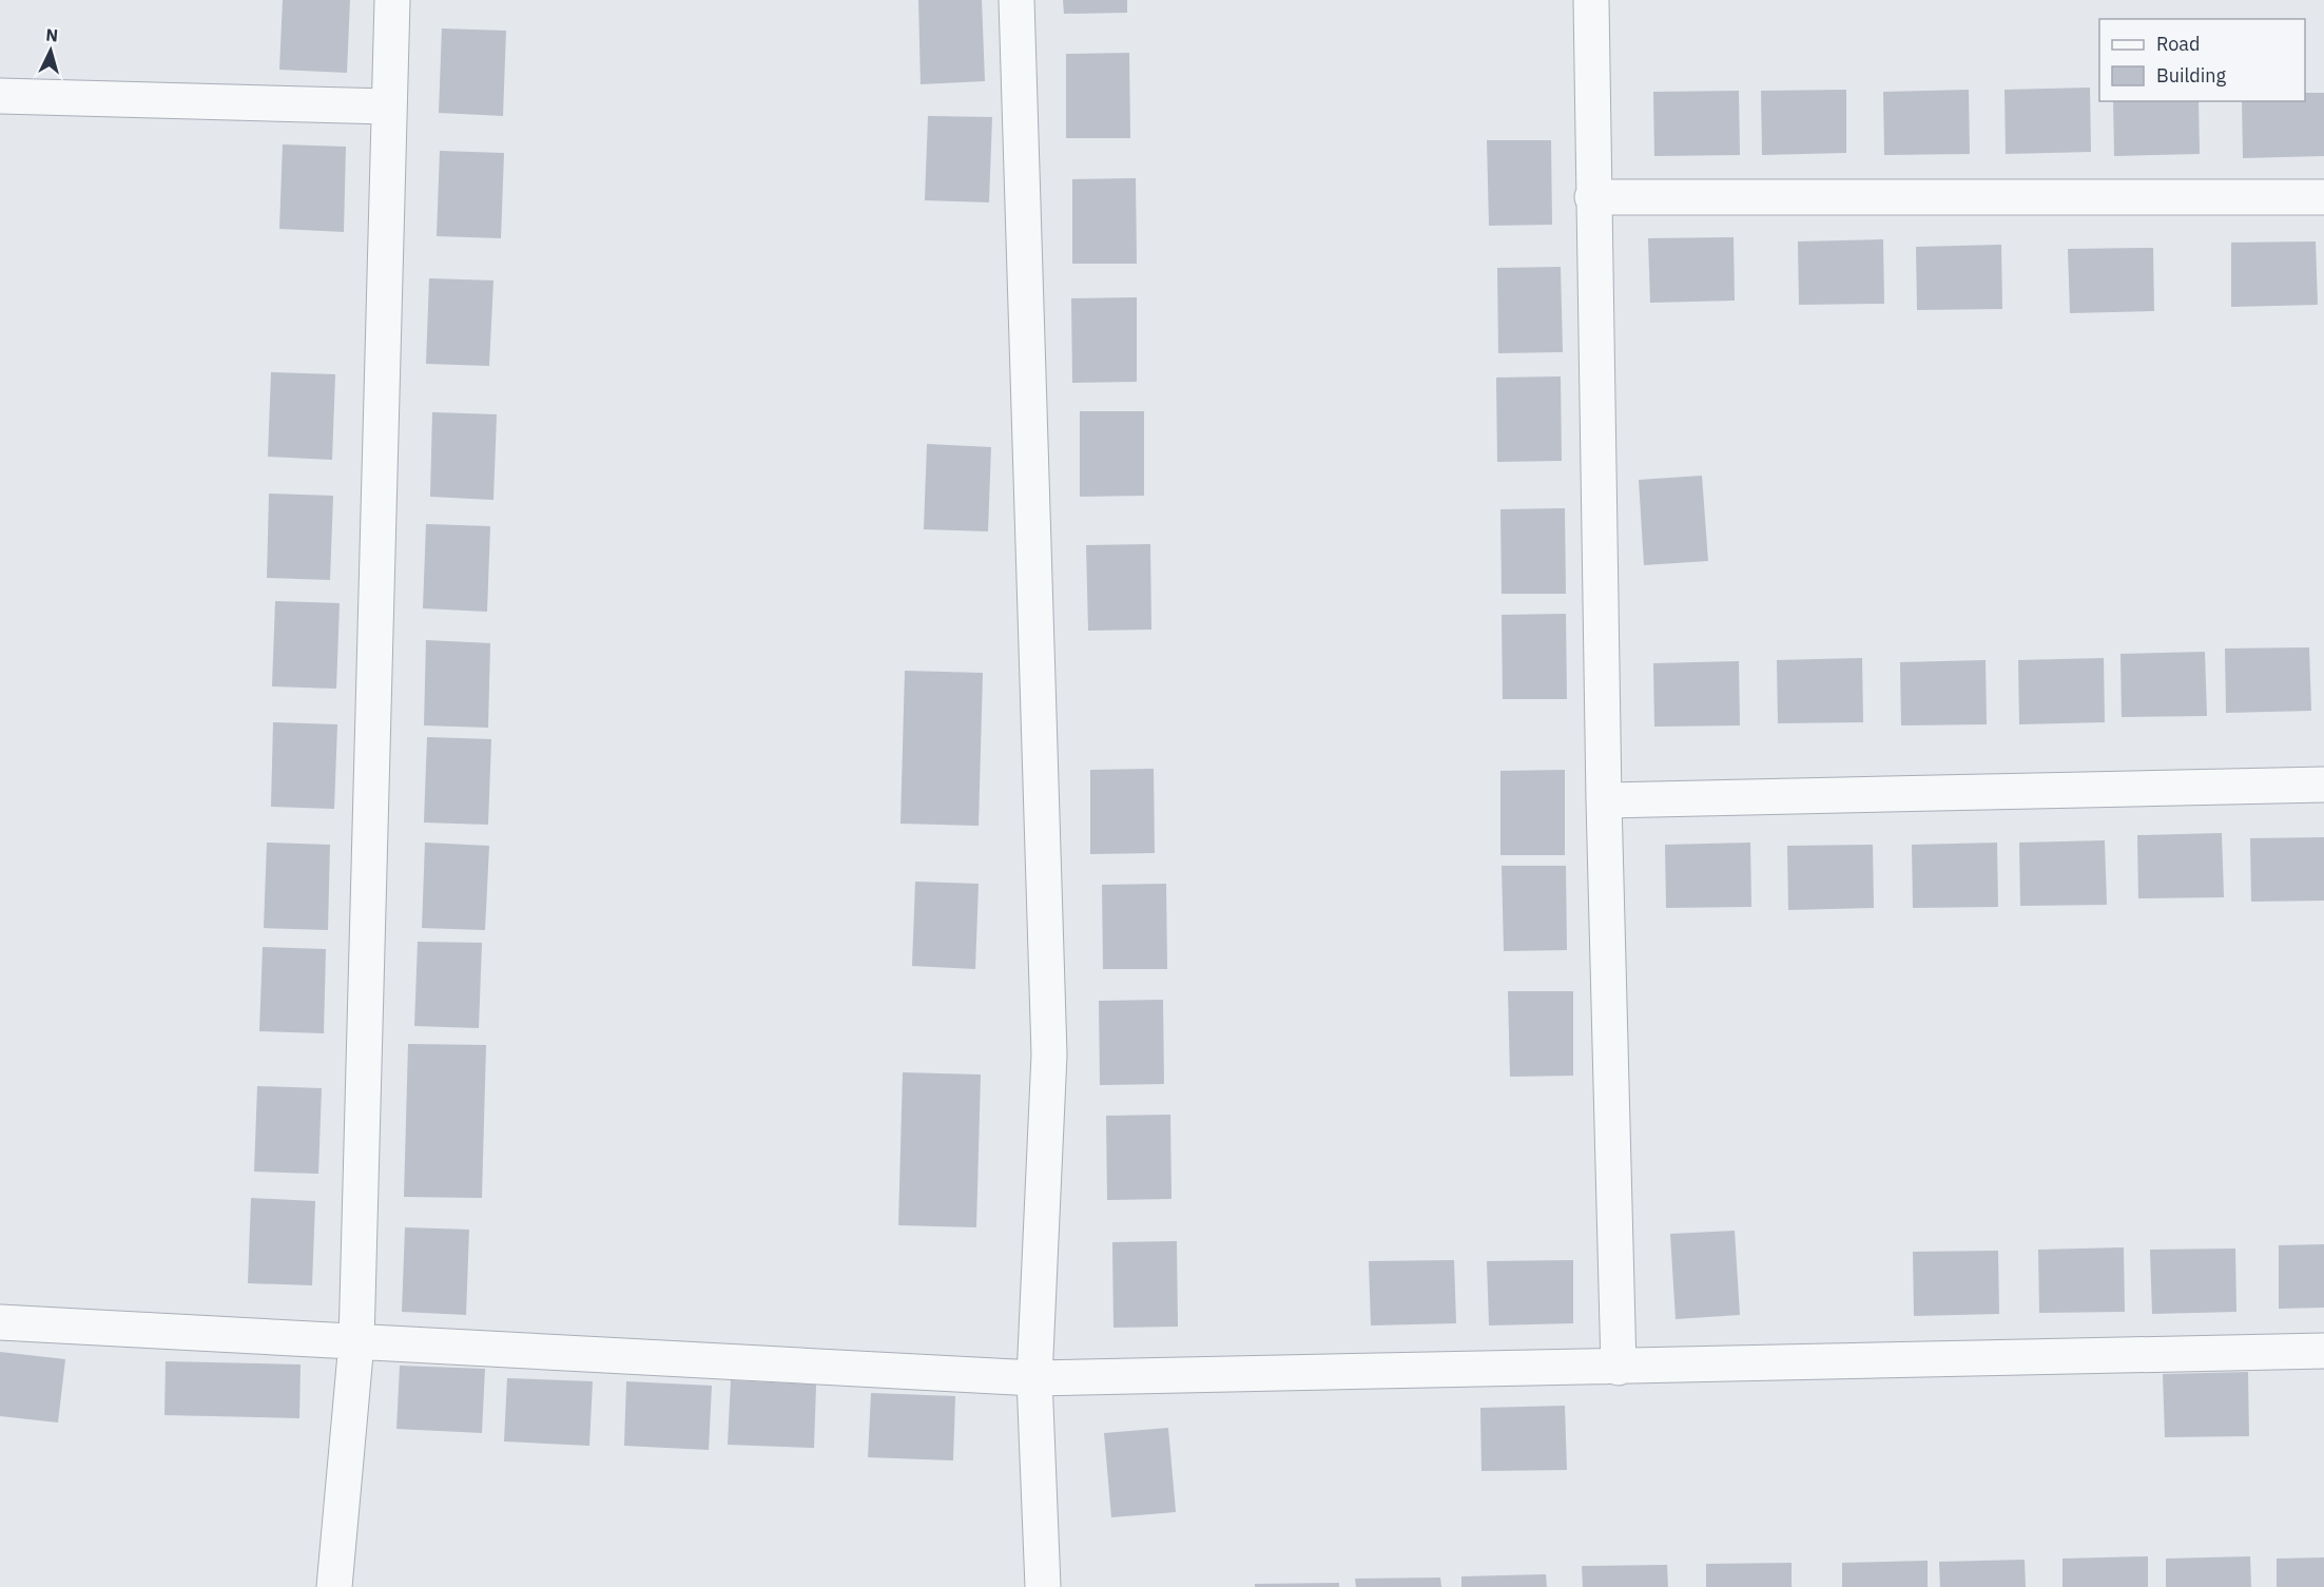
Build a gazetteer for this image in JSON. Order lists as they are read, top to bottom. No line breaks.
{"legend":["Road","Building"],"north":"top"}
